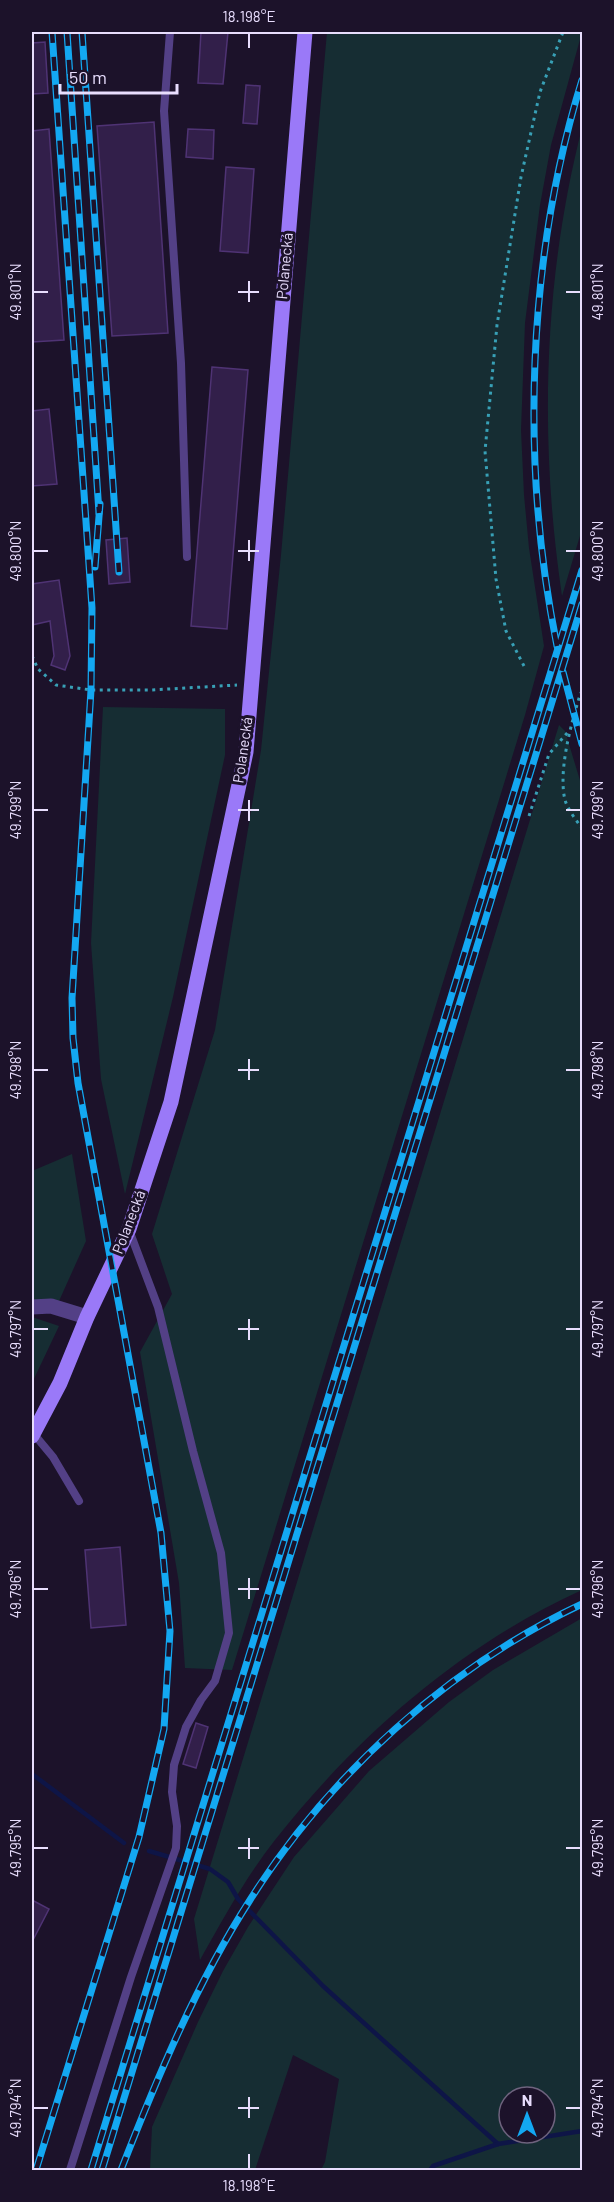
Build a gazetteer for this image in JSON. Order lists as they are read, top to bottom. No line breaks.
{"streets":{"street":["Polanecká"]},"scale_bar":"50 m","north":"top","coordinates":["18.198°E","49.801°N","49.800°N","49.799°N","49.798°N","49.797°N","49.796°N","49.795°N","49.794°N"]}
